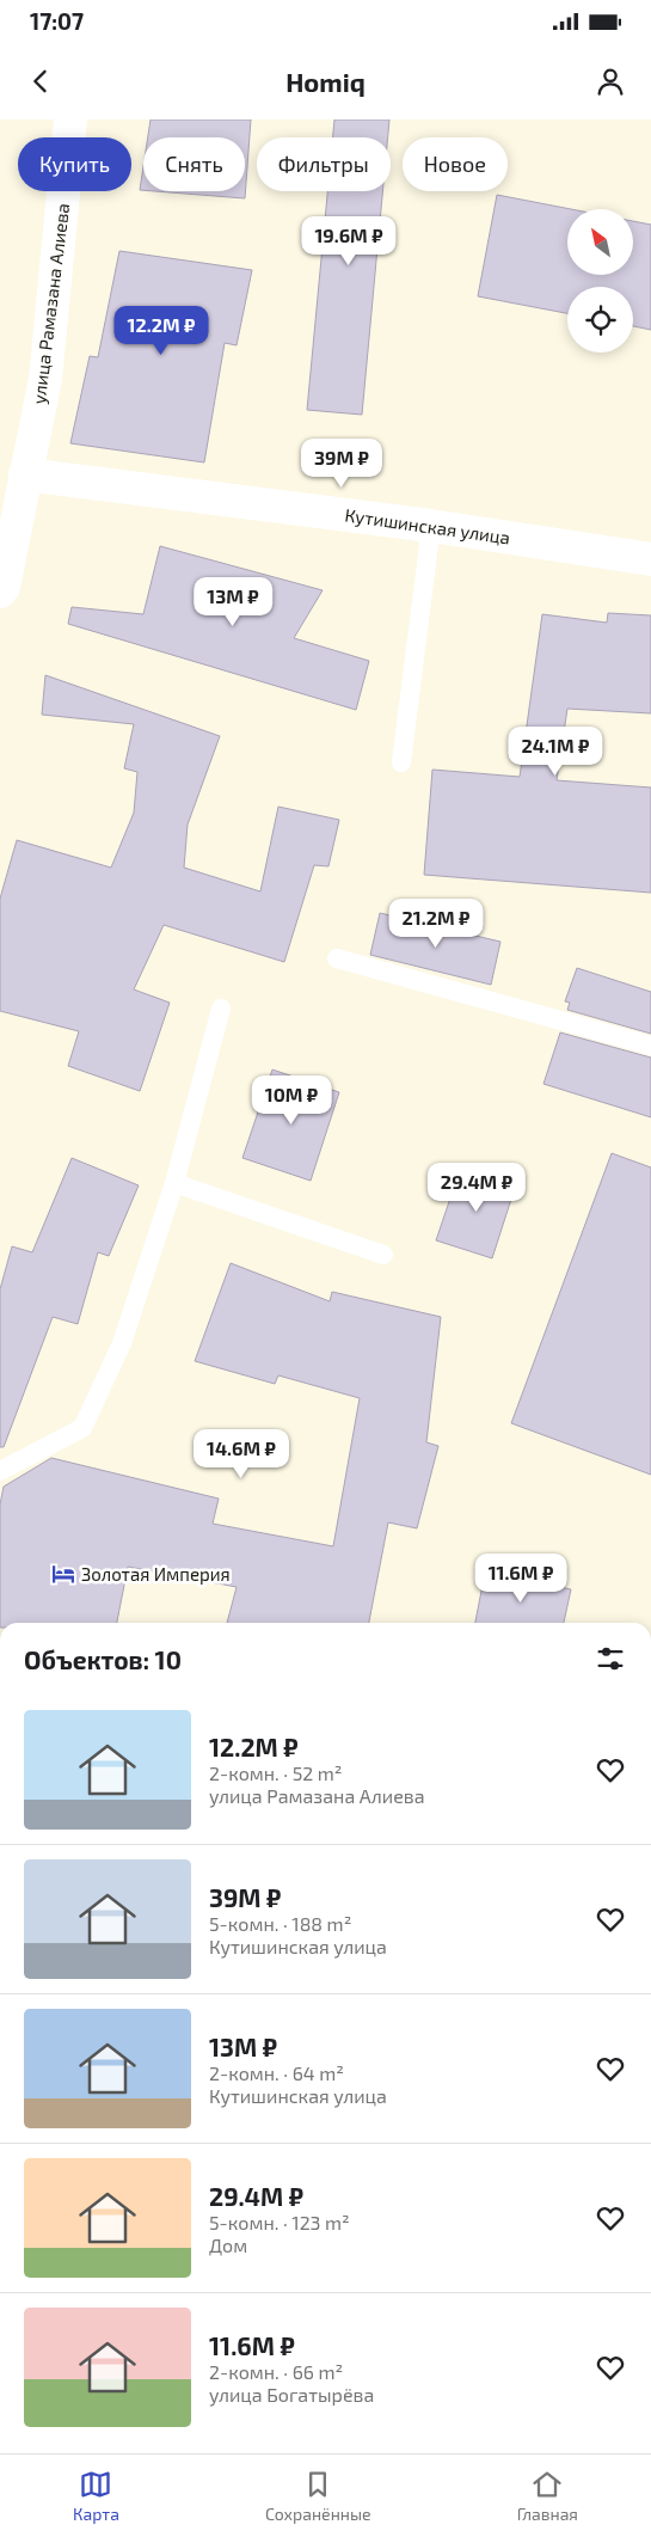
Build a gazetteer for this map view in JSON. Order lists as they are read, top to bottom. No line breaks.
{"streets":{"street":["улица Рамазана Алиева","Кутишинская улица"]},"crossings":[["улица Рамазана Алиева","Кутишинская улица"]],"places":{"hotel":["Золотая Империя"]},"north":"top left","page":{"status":"17:07","header":"Homiq","chip":["Купить","Снять","Фильтры","Новое"],"price":["19.6M ₽","12.2M ₽","39M ₽","13M ₽","24.1M ₽","21.2M ₽","10M ₽","29.4M ₽","14.6M ₽","11.6M ₽"],"heading":"Объектов: 10","list":[{"name":"12.2M ₽","note":"2-комн. · 52 m² · улица Рамазана Алиева"},{"name":"39M ₽","note":"5-комн. · 188 m² · Кутишинская улица"},{"name":"13M ₽","note":"2-комн. · 64 m² · Кутишинская улица"},{"name":"29.4M ₽","note":"5-комн. · 123 m² · Дом"},{"name":"11.6M ₽","note":"2-комн. · 66 m² · улица Богатырёва"}],"tabs":["Карта","Сохранённые","Главная"]}}
